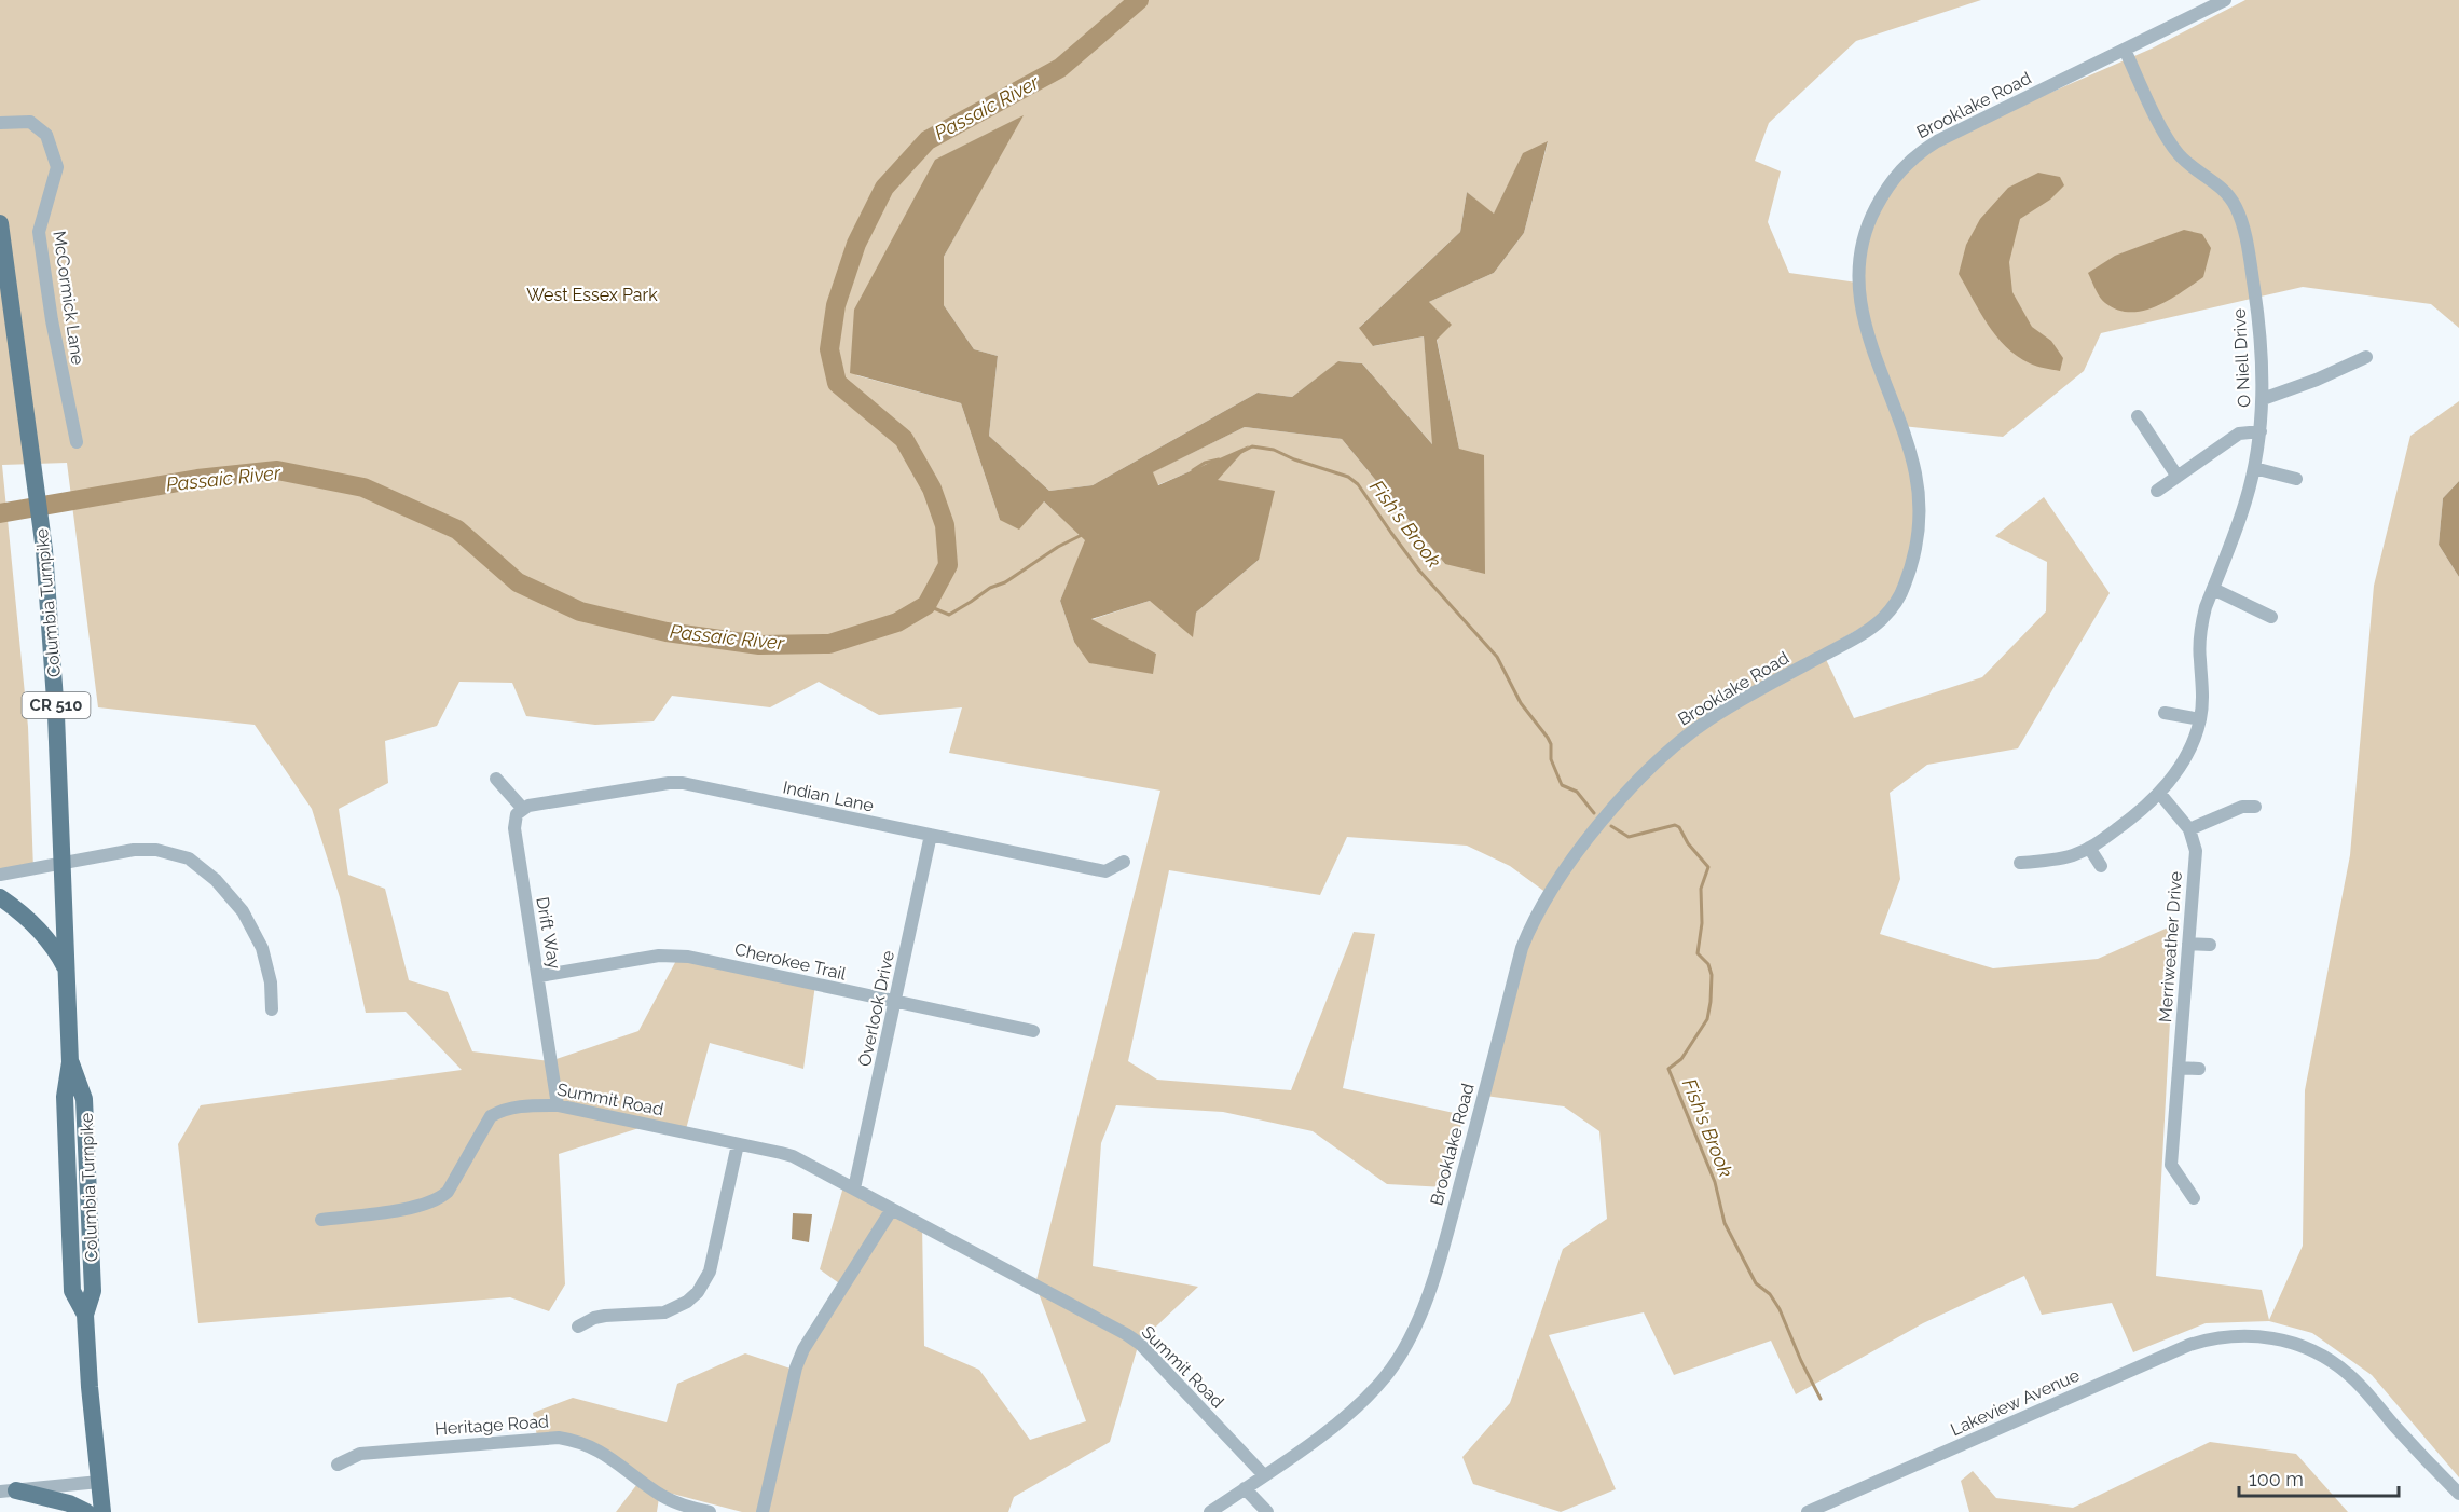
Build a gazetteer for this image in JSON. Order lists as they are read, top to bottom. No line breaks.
{"streets":{"main road":["Columbia Turnpike","CR 510"],"street":["Brooklake Road","McCormick Lane","O Niell Drive","Indian Lane","Drift Way","Merriweather Drive","Cherokee Trail","Overlook Drive","Summit Road","Lakeview Avenue","Heritage Road"]},"crossings":[["Brooklake Road","O Niell Drive"],["Brooklake Road","Summit Road"],["Indian Lane","Drift Way"],["Indian Lane","Overlook Drive"],["Drift Way","Cherokee Trail"],["Drift Way","Summit Road"],["Cherokee Trail","Overlook Drive"],["Overlook Drive","Summit Road"]],"water":["Passaic River","Fish's Brook"],"parks":["West Essex Park"],"scale_bar":"100 m"}
